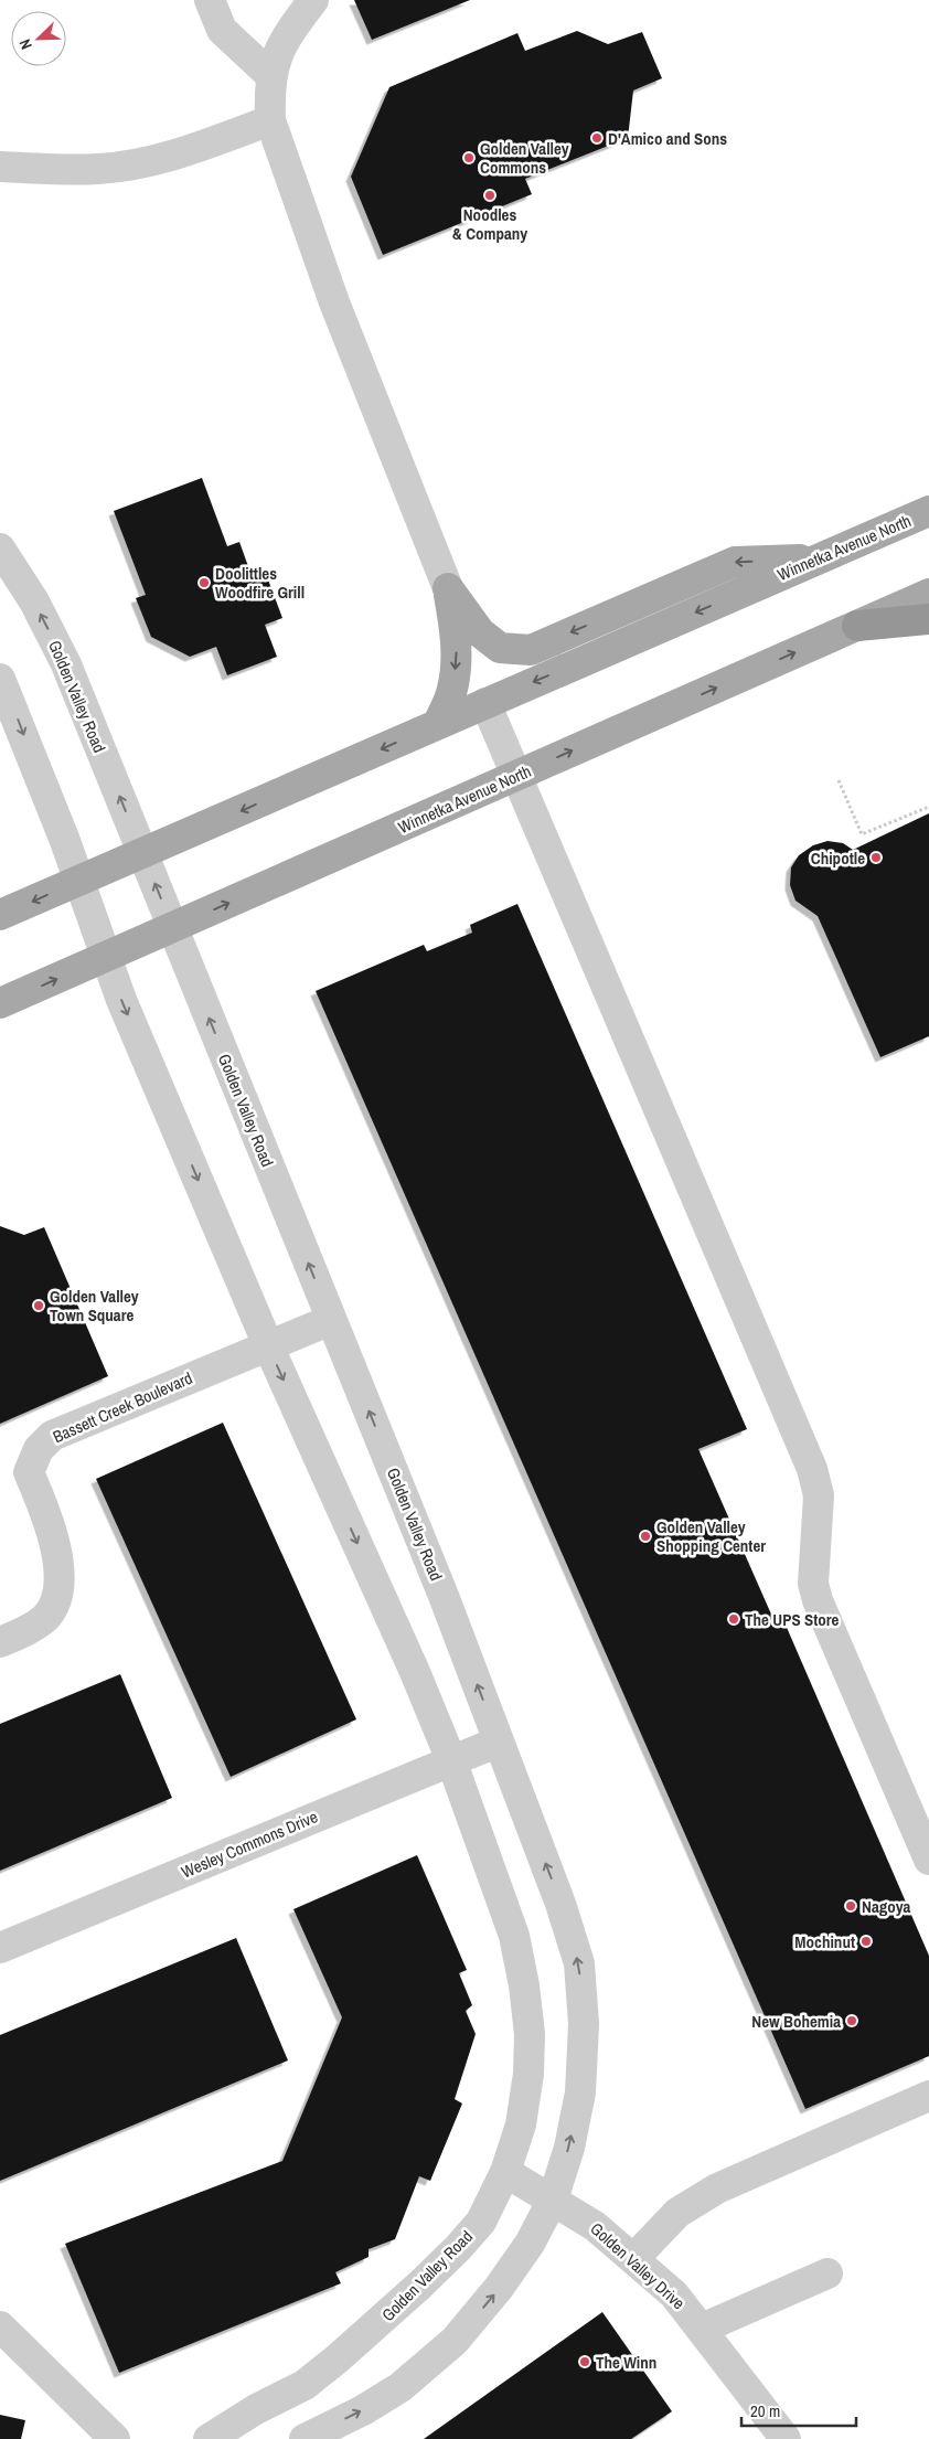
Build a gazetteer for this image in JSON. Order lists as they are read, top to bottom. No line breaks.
{"streets":{"main road":["Winnetka Avenue North"],"street":["Golden Valley Road","Bassett Creek Boulevard","Wesley Commons Drive","Golden Valley Drive"]},"crossings":[["Winnetka Avenue North","Golden Valley Road"],["Golden Valley Road","Bassett Creek Boulevard"],["Golden Valley Road","Wesley Commons Drive"],["Golden Valley Road","Golden Valley Drive"]],"places":["D'Amico and Sons","Golden Valley Commons","Noodles & Company","Doolittles Woodfire Grill","Chipotle","Golden Valley Town Square","Golden Valley Shopping Center","The UPS Store","Nagoya","Mochinut","New Bohemia","The Winn"],"scale_bar":"20 m","north":"bottom left"}
